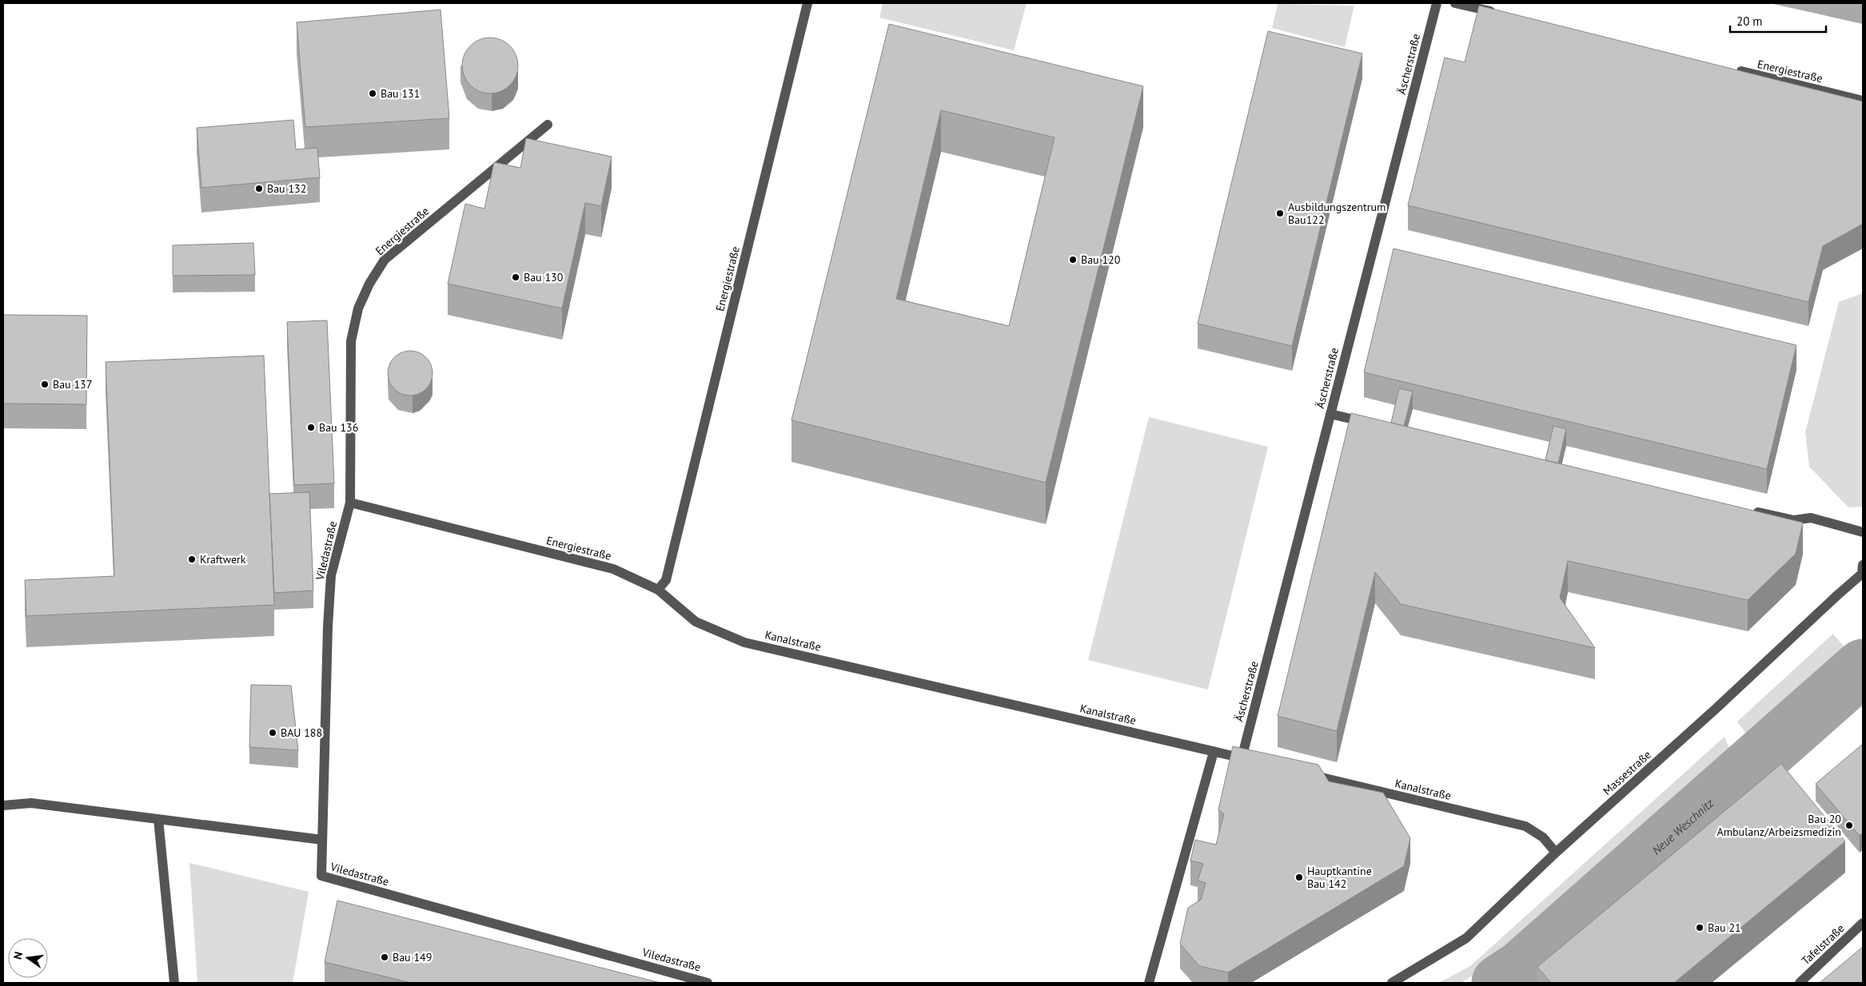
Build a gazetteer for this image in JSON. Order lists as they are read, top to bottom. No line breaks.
{"streets":{"lane":["Äscherstraße","Energiestraße","Viledastraße","Kanalstraße","Massestraße","Tafelstraße"]},"crossings":[["Äscherstraße","Kanalstraße"],["Energiestraße","Viledastraße"],["Energiestraße","Kanalstraße"],["Kanalstraße","Massestraße"]],"water":["Neue Weschnitz"],"places":["Bau 131","Bau 132","Ausbildungszentrum Bau122","Bau 120","Bau 130","Bau 137","Bau 136","Kraftwerk","BAU 188","Bau 20 Ambulanz/Arbeizsmedizin","Hauptkantine Bau 142","Bau 21","Bau 149"],"scale_bar":"20 m","north":"left"}
